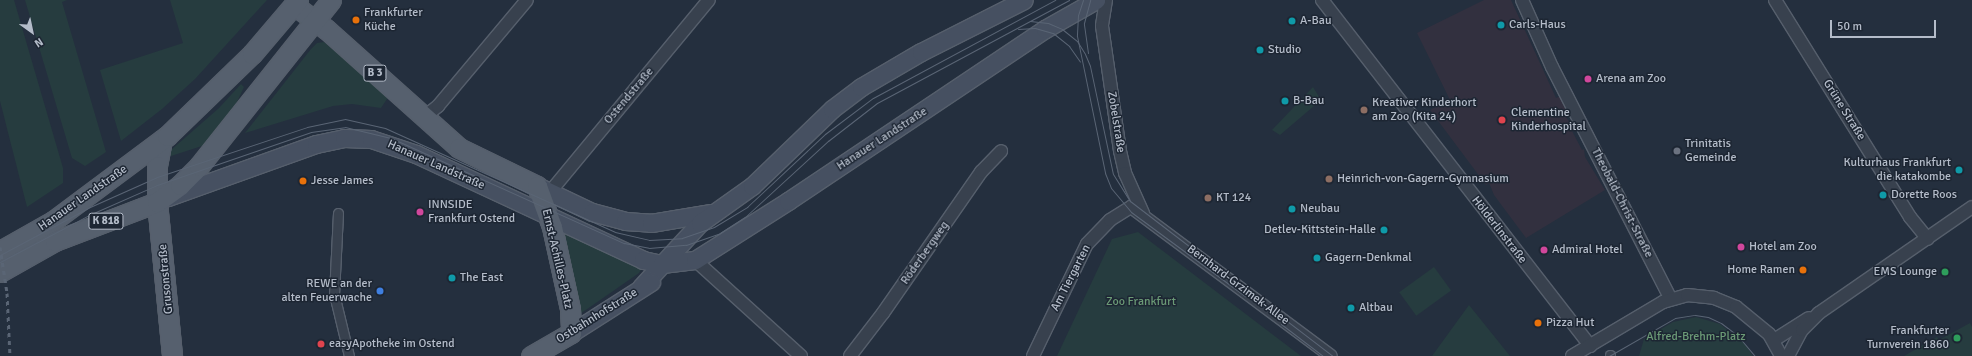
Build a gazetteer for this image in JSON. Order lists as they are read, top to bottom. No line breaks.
{"streets":{"main road":["B 3","Hanauer Landstraße","K 818","Ernst-Achilles-Platz","Grusonstraße","Ostbahnhofstraße"],"street":["Ostendstraße","Grüne Straße","Zobelstraße","Theobald-Christ-Straße","Hölderlinstraße","Röderbergweg","Am Tiergarten","Bernhard-Grzimek-Allee"]},"crossings":[["Ostendstraße","Hanauer Landstraße"],["Ostendstraße","Ernst-Achilles-Platz"],["Zobelstraße","Hanauer Landstraße"],["Zobelstraße","Am Tiergarten"],["Zobelstraße","Bernhard-Grzimek-Allee"],["Hanauer Landstraße","Ernst-Achilles-Platz"],["Hanauer Landstraße","Grusonstraße"],["Hanauer Landstraße","Ostbahnhofstraße"],["Ernst-Achilles-Platz","Ostbahnhofstraße"],["Am Tiergarten","Bernhard-Grzimek-Allee"]],"parks":["Zoo Frankfurt","Alfred-Brehm-Platz"],"places":["Frankfurter Küche","A-Bau","Carls-Haus","Studio","Arena am Zoo","B-Bau","Kreativer Kinderhort am Zoo (Kita 24)","Clementine Kinderhospital","Trinitatis Gemeinde","Kulturhaus Frankfurt die katakombe","Heinrich-von-Gagern-Gymnasium","Jesse James","Dorette Roos","KT 124","Neubau","INNSIDE Frankfurt Ostend","Detlev-Kittstein-Halle","Hotel am Zoo","Admiral Hotel","Gagern-Denkmal","Home Ramen","EMS Lounge","The East","REWE an der alten Feuerwache","Altbau","Pizza Hut","Frankfurter Turnverein 1860","easyApotheke im Ostend"],"scale_bar":"50 m","north":"bottom right"}
